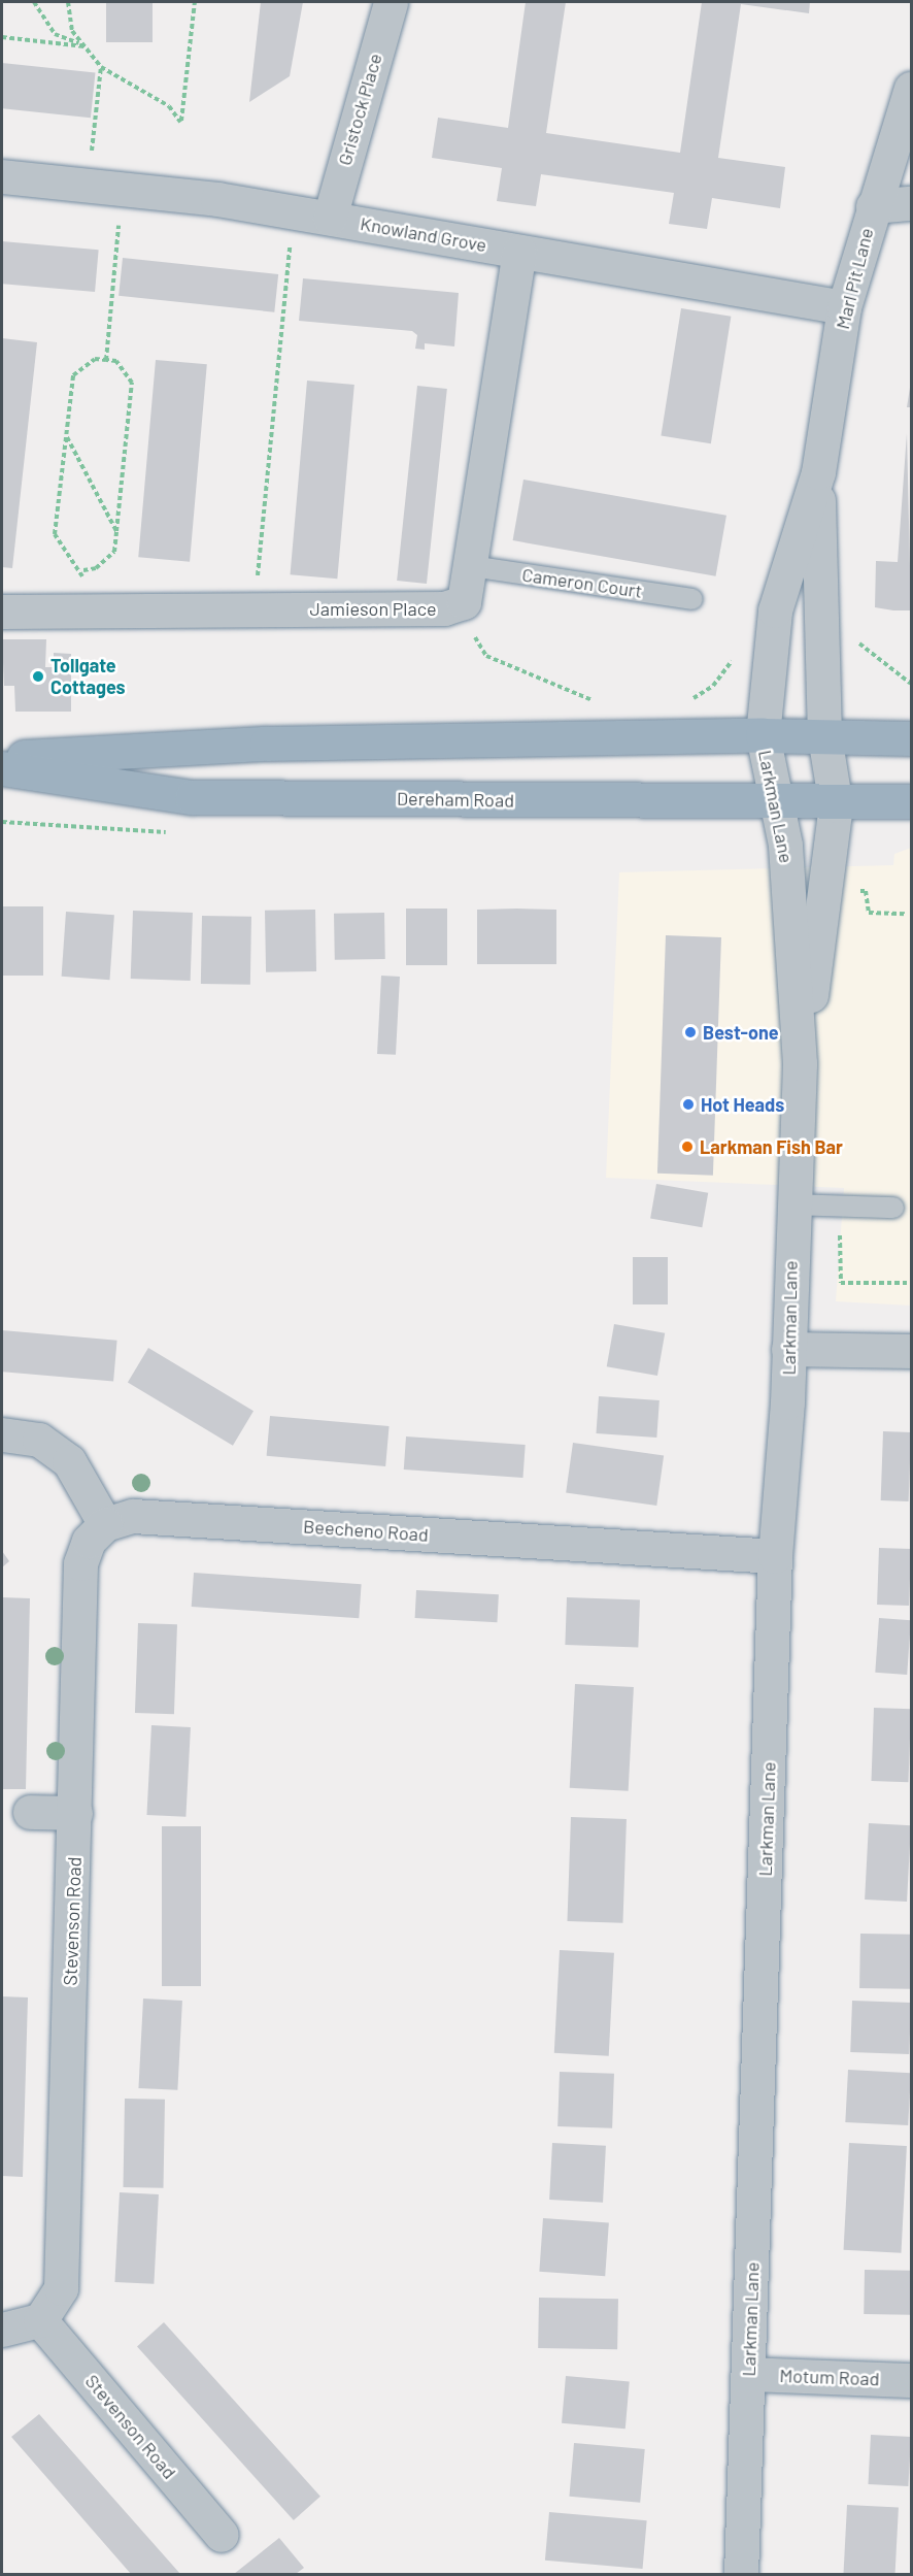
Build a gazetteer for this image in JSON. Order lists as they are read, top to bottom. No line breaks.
{"streets":{"highway":["Dereham Road"],"street":["Gristock Place","Knowland Grove","Marl Pit Lane","Jamieson Place","Larkman Lane","Beecheno Road","Stevenson Road","Motum Road"],"lane":["Cameron Court"]},"crossings":[["Gristock Place","Knowland Grove"],["Knowland Grove","Marl Pit Lane"],["Knowland Grove","Jamieson Place"],["Marl Pit Lane","Dereham Road"],["Marl Pit Lane","Larkman Lane"],["Cameron Court","Jamieson Place"],["Dereham Road","Larkman Lane"],["Larkman Lane","Beecheno Road"],["Larkman Lane","Motum Road"],["Beecheno Road","Stevenson Road"]],"places":["Tollgate Cottages","Best-one","Hot Heads","Larkman Fish Bar"]}
